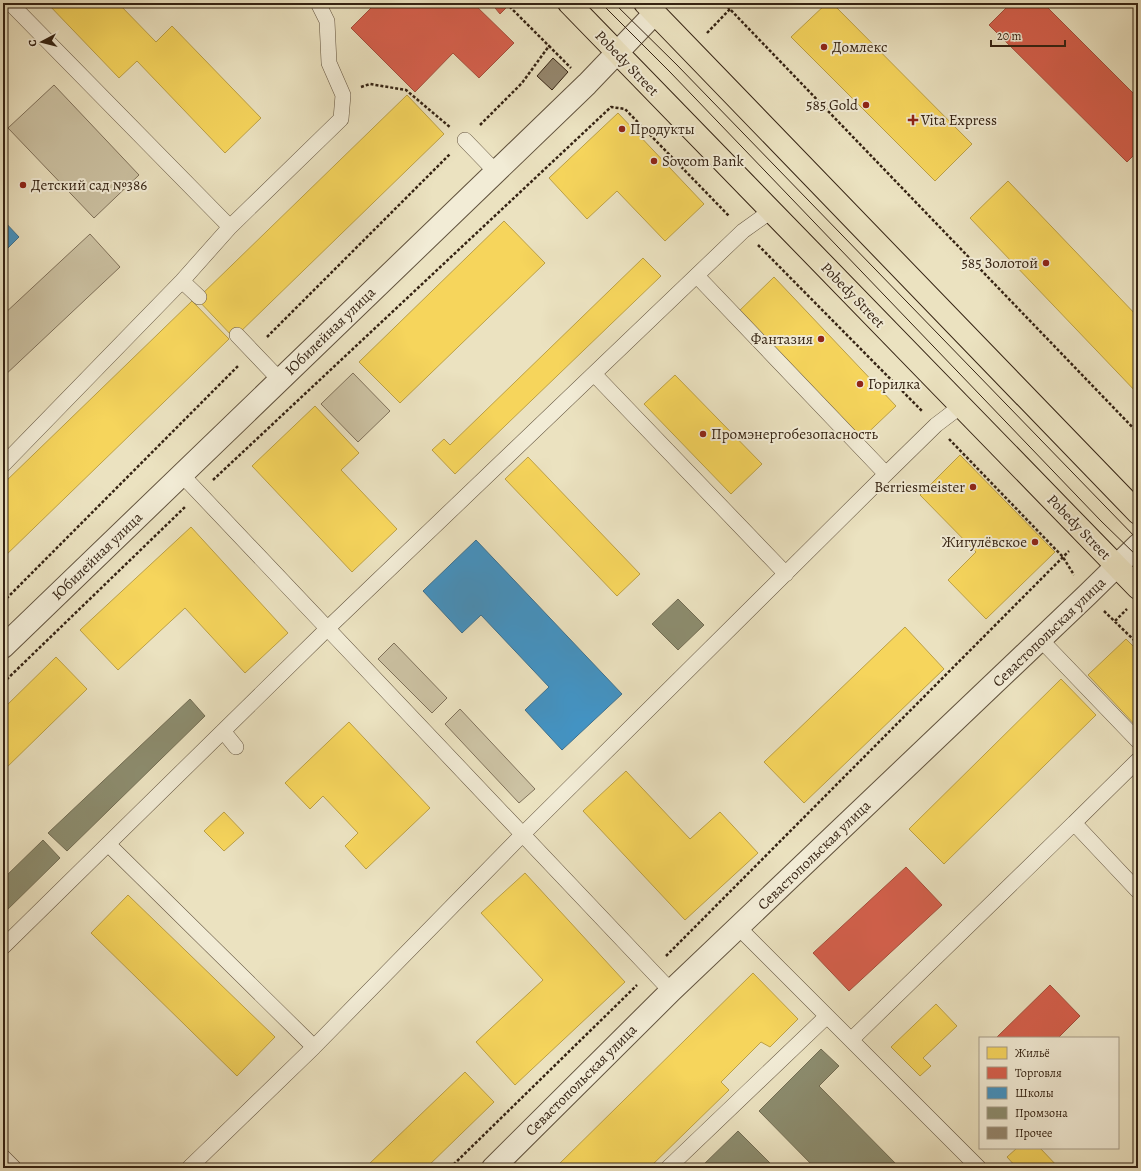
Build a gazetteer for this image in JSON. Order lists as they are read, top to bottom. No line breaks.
{"streets":{"main road":["Pobedy Street"],"street":["Юбилейная улица","Севастопольская улица"]},"crossings":[["Pobedy Street","Юбилейная улица"],["Pobedy Street","Севастопольская улица"]],"places":{"other":["Домлекс","585 Gold","Продукты","Sovcom Bank","Детский сад №386","585 Золотой","Фантазия","Горилка","Промэнергобезопасность","Berriesmeister","Жигулёвское"],"health":["Vita Express"]},"legend":["Жильё","Торговля","Школы","Промзона","Прочее"],"scale_bar":"20 m","north":"left"}
